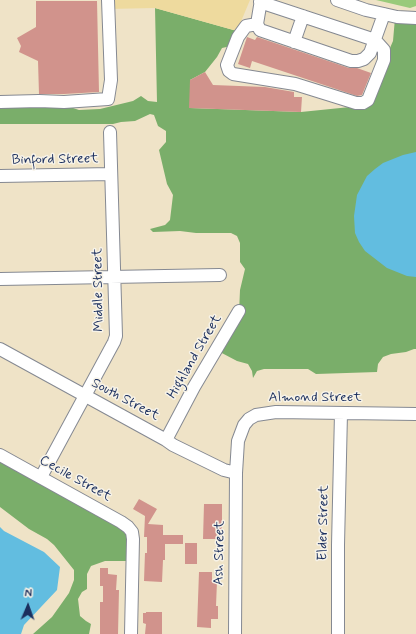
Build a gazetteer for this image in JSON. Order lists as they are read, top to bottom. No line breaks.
{"streets":{"street":["Binford Street","Middle Street","Highland Street","Almond Street","South Street","Cecile Street","Elder Street","Ash Street"]},"crossings":[["Binford Street","Middle Street"],["Middle Street","South Street"],["Middle Street","Cecile Street"],["Highland Street","South Street"],["Almond Street","South Street"],["Almond Street","Elder Street"],["Almond Street","Ash Street"],["South Street","Ash Street"]],"north":"top"}
